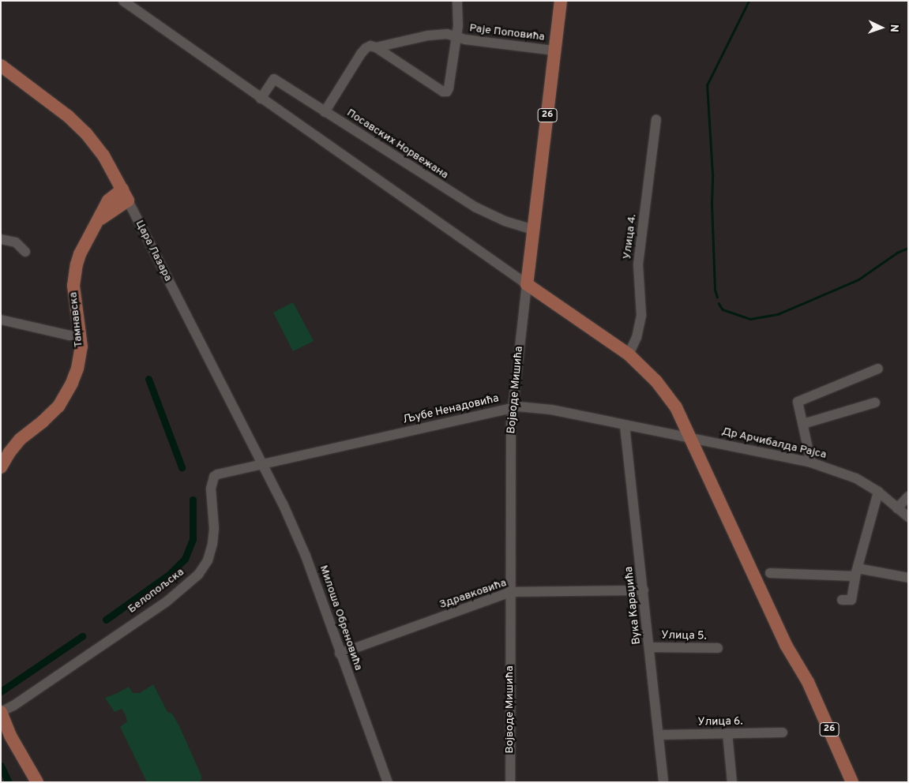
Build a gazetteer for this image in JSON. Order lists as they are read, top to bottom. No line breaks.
{"streets":{"main road":["26","Цара Лазара","Тамнавска","Војводе Мишића"],"street":["Раје Поповића","Посавских Норвежана","Улица 4.","Љубе Ненадовића","Др Арчибалда Рајса","Белопољска","Здравковића","Вука Караџића","Милоша Обреновића","Улица 5.","Улица 6."]},"crossings":[["Раје Поповића","Посавских Норвежана"],["Раје Поповића","Војводе Мишића"],["26","Улица 4."],["26","Војводе Мишића"],["26","Љубе Ненадовића"],["26","Др Арчибалда Рајса"],["Посавских Норвежана","Војводе Мишића"],["Цара Лазара","Тамнавска"],["Цара Лазара","Љубе Ненадовића"],["Цара Лазара","Белопољска"],["Цара Лазара","Милоша Обреновића"],["Војводе Мишића","Љубе Ненадовића"],["Војводе Мишића","Здравковића"],["Љубе Ненадовића","Др Арчибалда Рајса"],["Љубе Ненадовића","Белопољска"],["Љубе Ненадовића","Вука Караџића"],["Љубе Ненадовића","Милоша Обреновића"],["Белопољска","Милоша Обреновића"],["Здравковића","Вука Караџића"],["Здравковића","Милоша Обреновића"],["Вука Караџића","Улица 5."],["Вука Караџића","Улица 6."]],"north":"right"}
